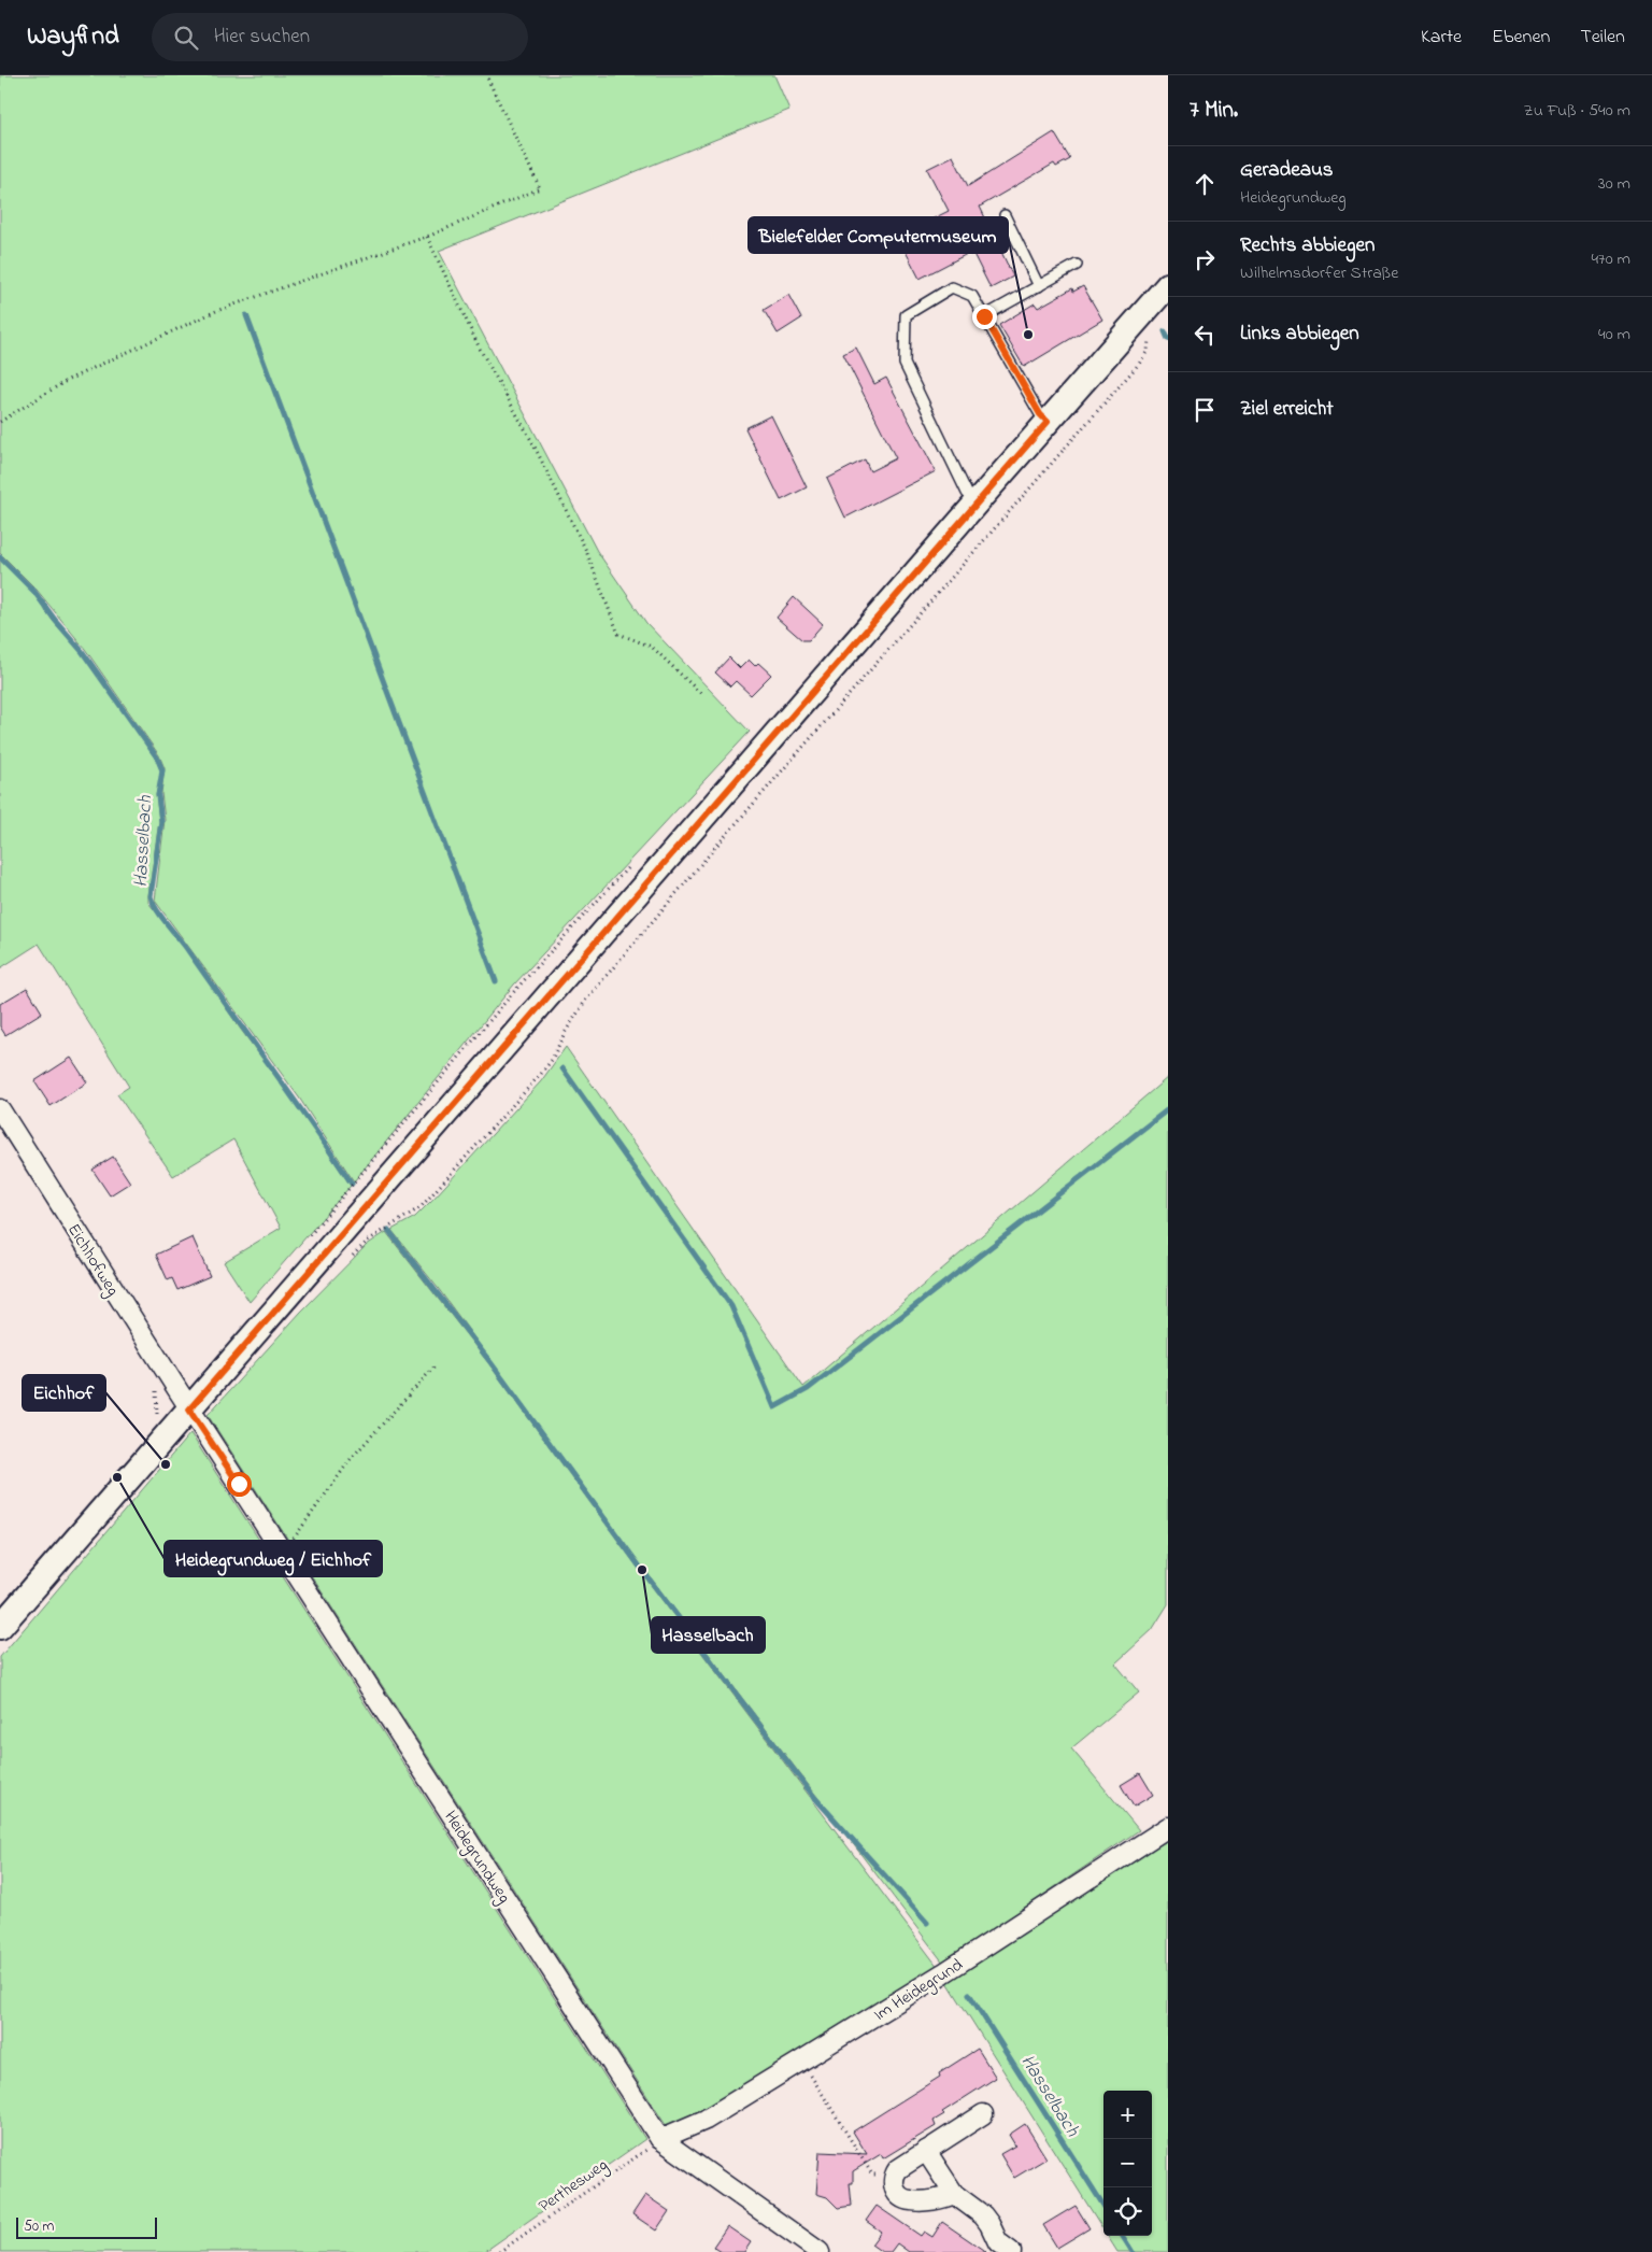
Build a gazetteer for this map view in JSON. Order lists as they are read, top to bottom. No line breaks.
{"streets":{"street":["Eichhofweg","Heidegrundweg","Im Heidegrund"],"path":["Perthesweg"]},"crossings":[["Eichhofweg","Heidegrundweg"],["Heidegrundweg","Im Heidegrund"],["Heidegrundweg","Perthesweg"],["Im Heidegrund","Perthesweg"]],"water":["Hasselbach"],"places":["Bielefelder Computermuseum","Eichhof","Heidegrundweg / Eichhof","Hasselbach"],"scale_bar":"50 m","page":{"header":"Wayfind","search":"Hier suchen","nav":["Karte","Ebenen","Teilen"],"heading":["7 Min.","Zu Fuß · 540 m"],"list":[["Geradeaus","Heidegrundweg","30 m"],["Rechts abbiegen","Wilhelmsdorfer Straße","470 m"],["Links abbiegen","40 m"],"Ziel erreicht"],"map_buttons":["+","−"],"scale":"50 m"}}
